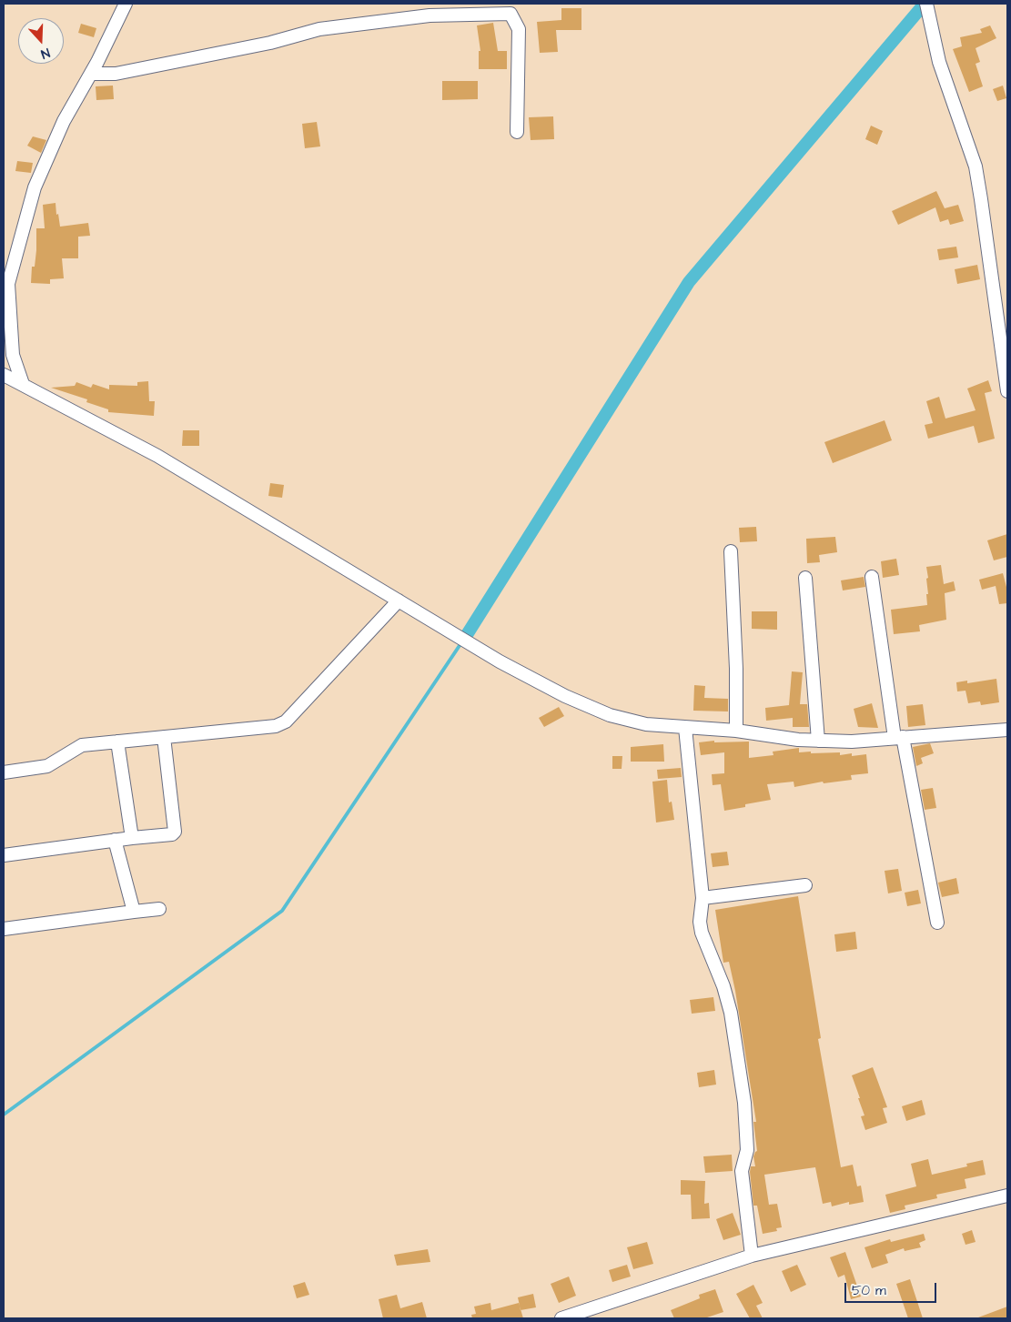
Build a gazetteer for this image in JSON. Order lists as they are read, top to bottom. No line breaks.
{"scale_bar":"50 m","north":"bottom"}
